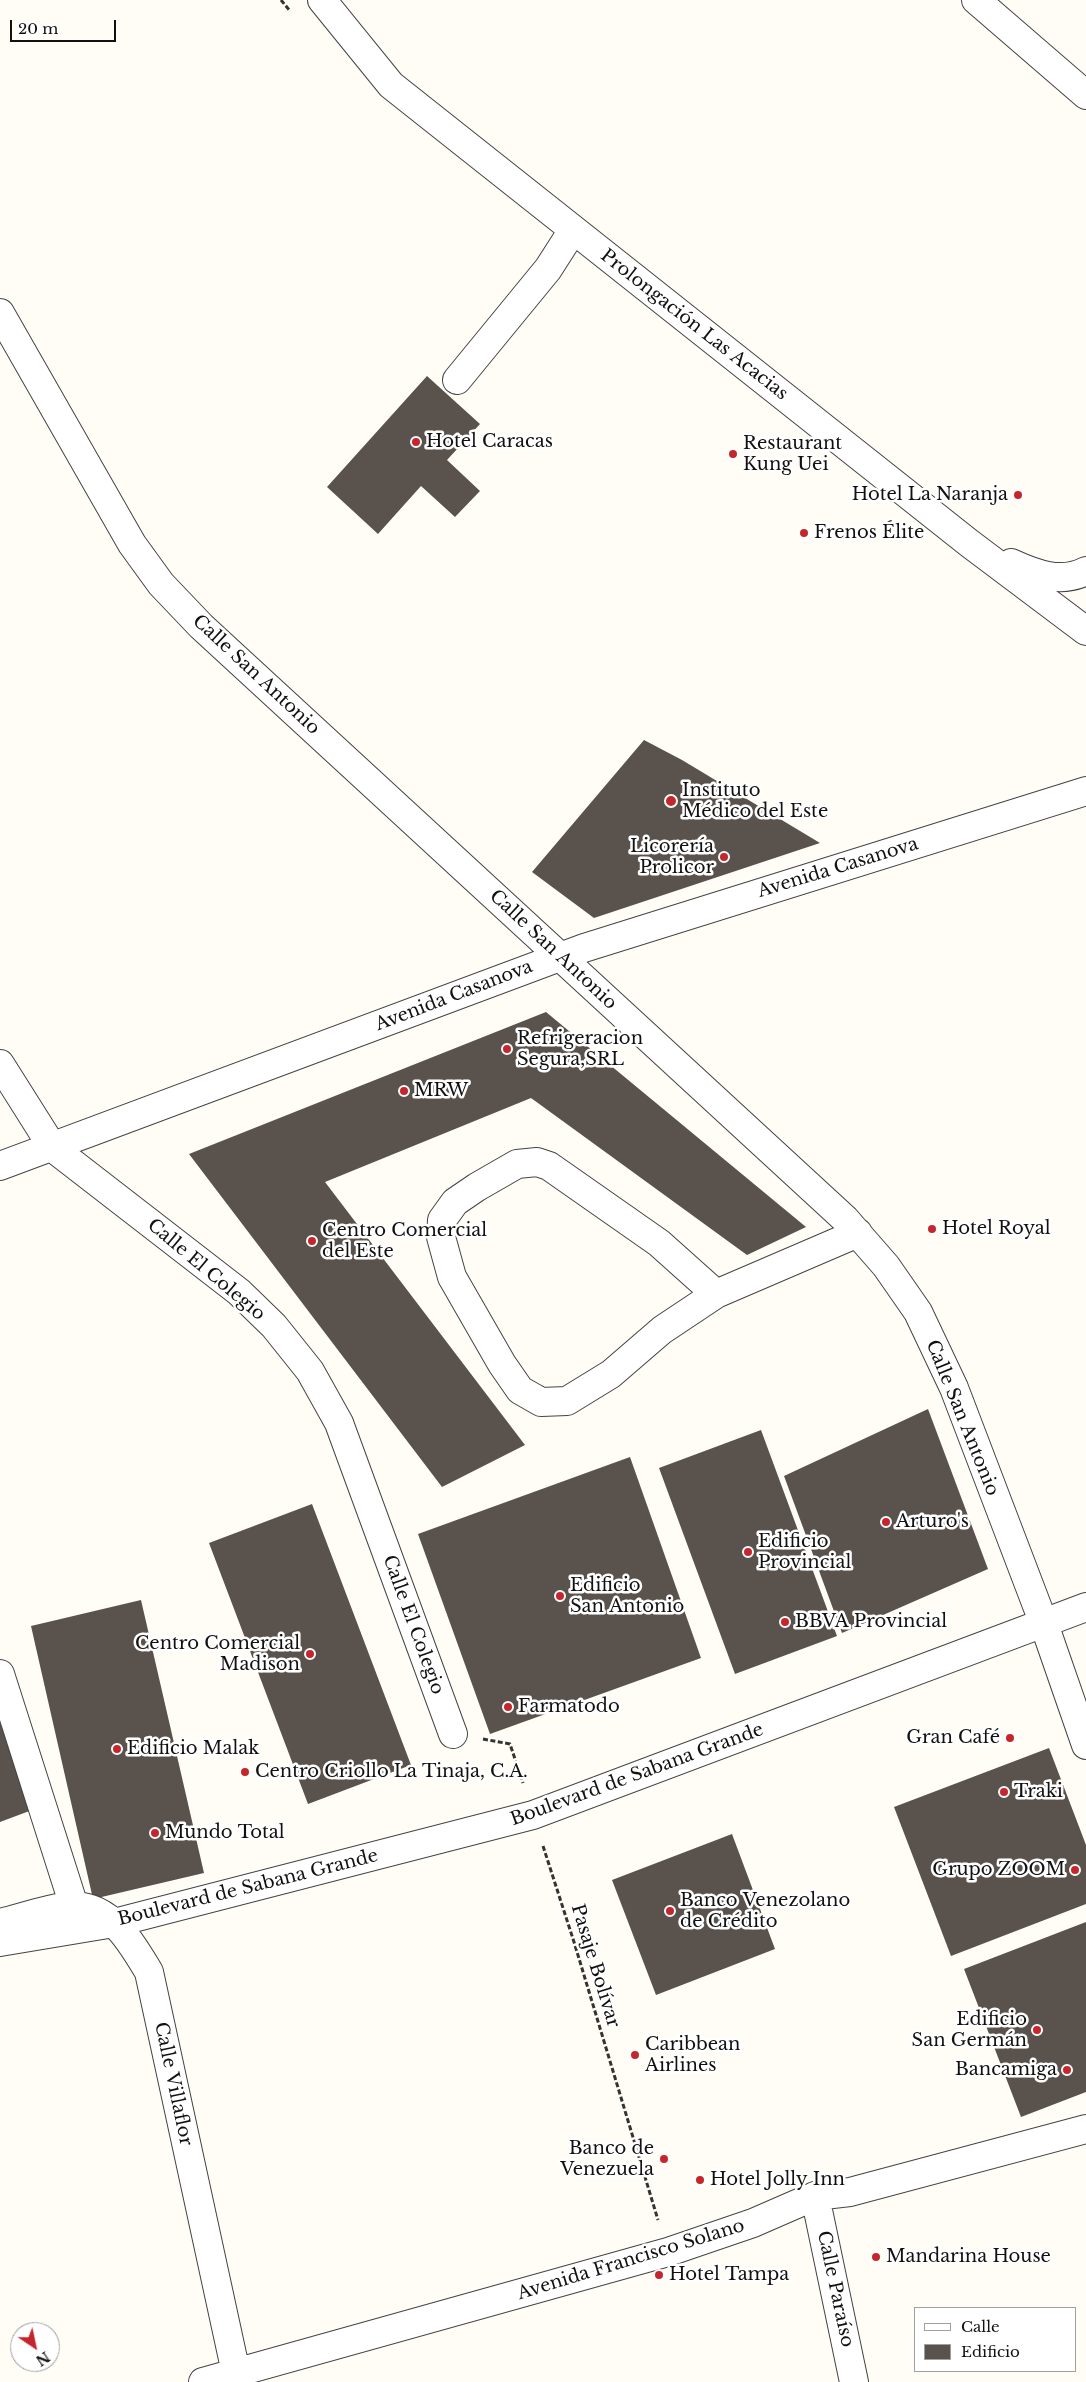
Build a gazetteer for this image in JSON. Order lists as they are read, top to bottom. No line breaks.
{"streets":{"street":["Prolongación Las Acacias","Calle San Antonio","Avenida Casanova","Calle El Colegio","Boulevard de Sabana Grande","Calle Villaflor","Avenida Francisco Solano","Calle Paraíso"],"path":["Pasaje Bolívar"]},"crossings":[["Calle San Antonio","Avenida Casanova"],["Calle San Antonio","Boulevard de Sabana Grande"],["Avenida Casanova","Calle El Colegio"],["Calle El Colegio","Pasaje Bolívar"],["Boulevard de Sabana Grande","Pasaje Bolívar"],["Boulevard de Sabana Grande","Calle Villaflor"],["Pasaje Bolívar","Avenida Francisco Solano"],["Calle Villaflor","Avenida Francisco Solano"],["Avenida Francisco Solano","Calle Paraíso"]],"places":["Hotel Caracas","Restaurant Kung Uei","Hotel La Naranja","Frenos Élite","Instituto Médico del Este","Licorería Prolicor","Refrigeracion Segura,SRL","MRW","Hotel Royal","Centro Comercial del Este","Arturo's","Edificio Provincial","Edificio San Antonio","BBVA Provincial","Centro Comercial Madison","Farmatodo","Gran Café","Edificio Malak","Centro Criollo La Tinaja, C.A.","Traki","Mundo Total","Grupo ZOOM","Banco Venezolano de Crédito","Edificio San Germán","Caribbean Airlines","Bancamiga","Banco de Venezuela","Hotel Jolly Inn","Mandarina House","Hotel Tampa"],"legend":["Calle","Edificio"],"scale_bar":"20 m","north":"bottom right"}
